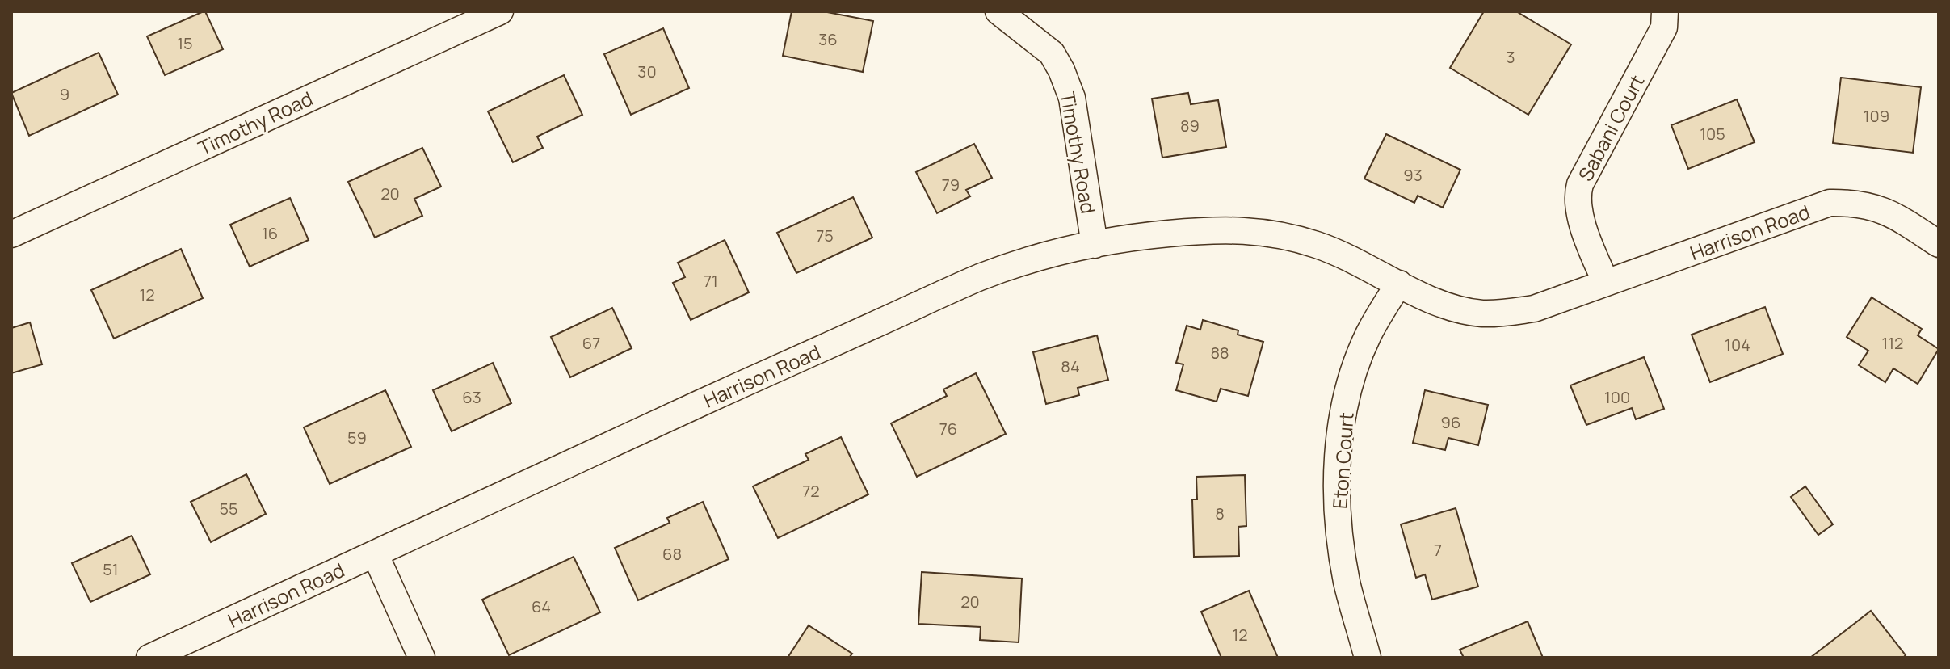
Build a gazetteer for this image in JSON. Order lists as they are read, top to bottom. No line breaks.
{"streets":{"street":["Timothy Road","Sabani Court","Harrison Road","Eton Court"]},"crossings":[["Timothy Road","Harrison Road"],["Sabani Court","Harrison Road"],["Harrison Road","Eton Court"]],"house_numbers":["36","15","3","30","9","109","89","105","93","79","20","16","75","71","12","67","112","104","88","84","63","100","96","76","59","72","55","8","7","68","51","20","64","12"]}
